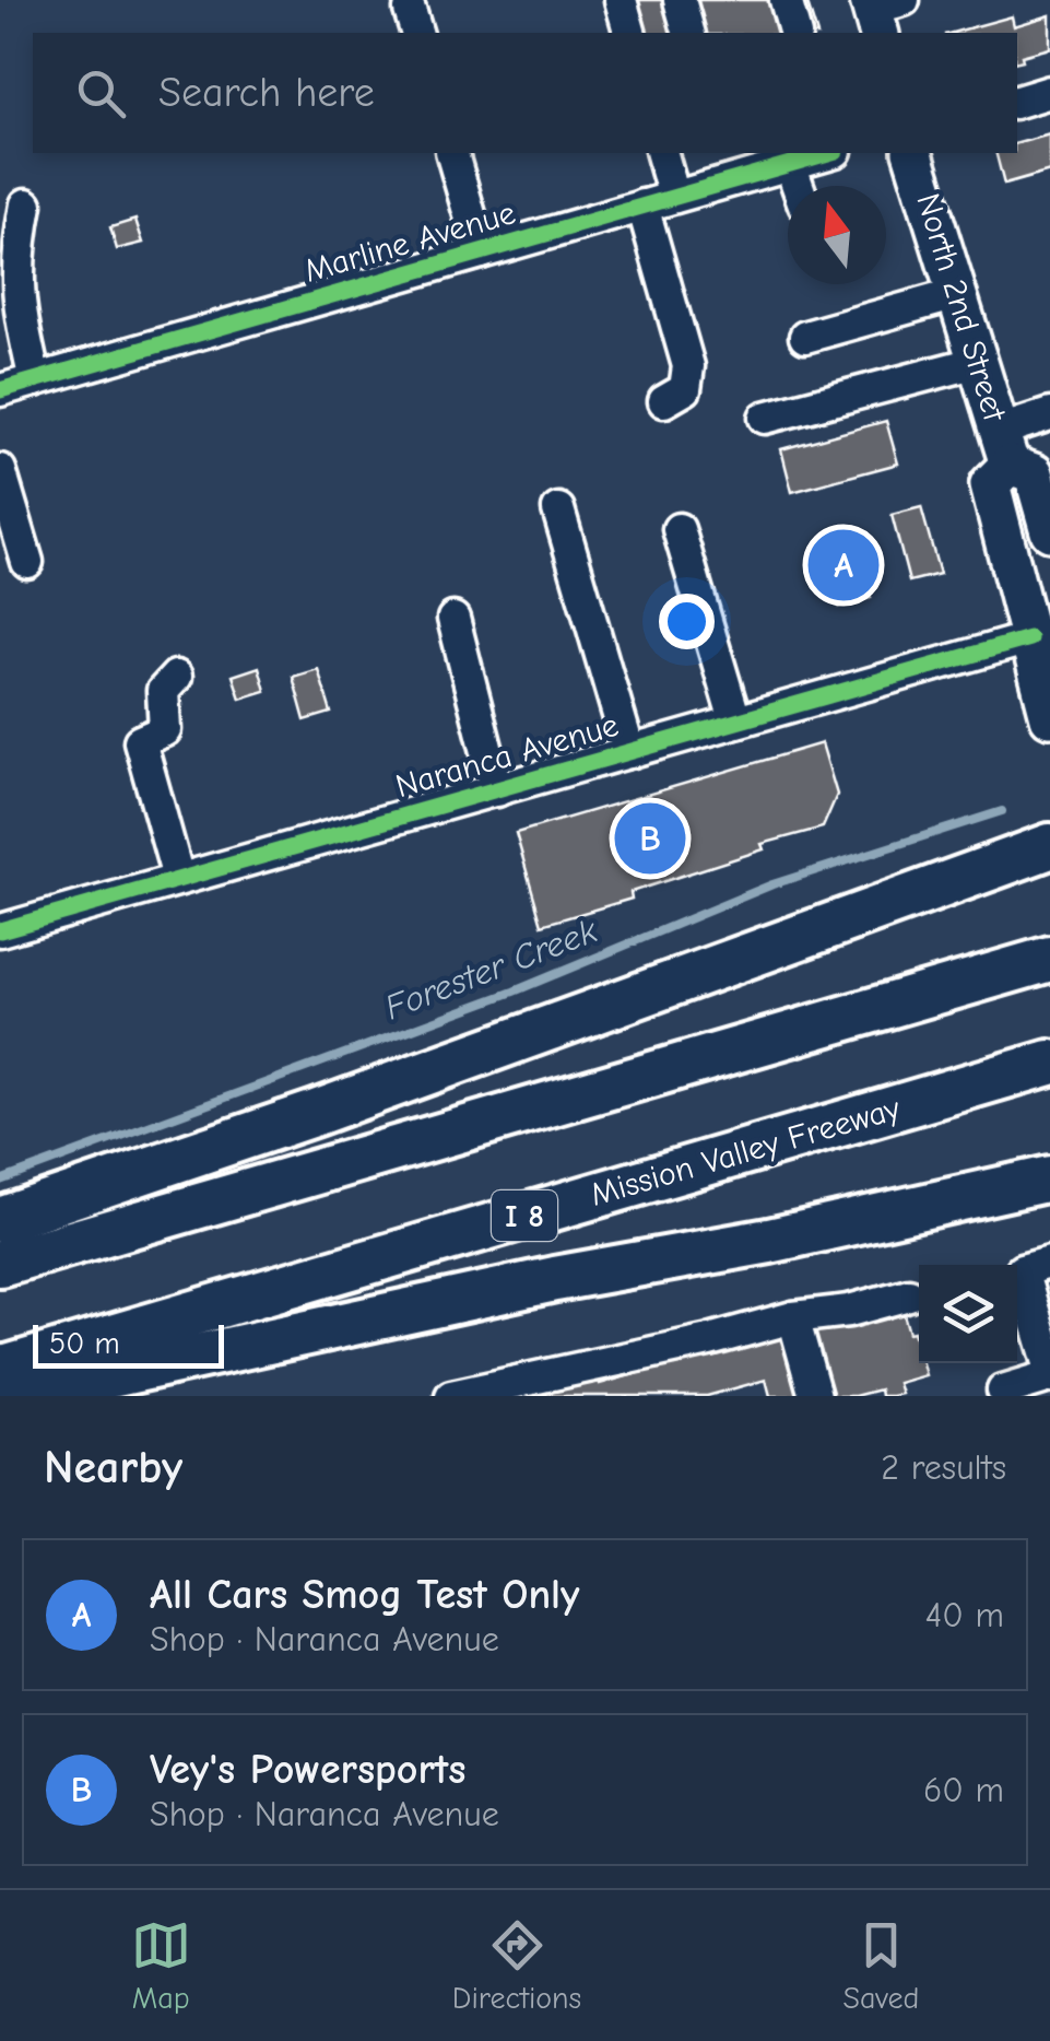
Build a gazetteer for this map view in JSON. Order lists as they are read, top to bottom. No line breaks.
{"streets":{"highway":["Mission Valley Freeway","I 8"],"main road":["North 2nd Street"],"street":["Marline Avenue","Naranca Avenue"]},"crossings":[["North 2nd Street","Naranca Avenue"]],"water":["Forester Creek"],"scale_bar":"50 m","north":"top","page":{"search":"Search here","pins":["A","B"],"scale":"50 m","heading":["Nearby","2 results"],"list":[{"mark":"A","name":"All Cars Smog Test Only","note":"Shop · Naranca Avenue","value":"40 m"},{"mark":"B","name":"Vey's Powersports","note":"Shop · Naranca Avenue","value":"60 m"}],"nav":["Map","Directions","Saved"]}}
